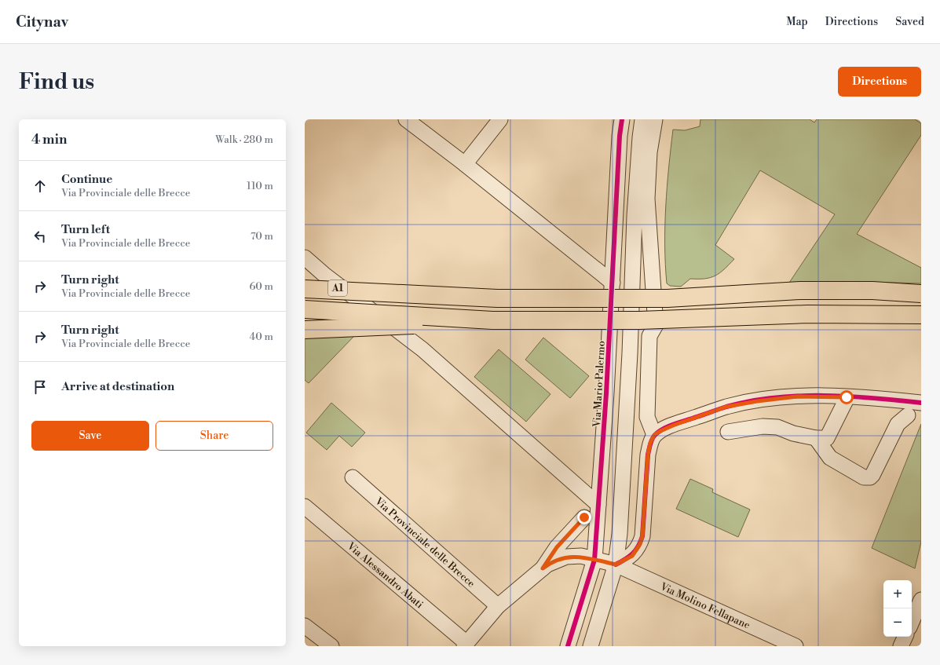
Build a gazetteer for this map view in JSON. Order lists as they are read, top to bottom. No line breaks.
{"streets":{"highway":["A1"],"street":["Via Mario Palermo","Via Provinciale delle Brecce","Via Alessandro Abati","Via Molino Fellapane"]},"page":{"header":"Citynav","nav":["Map","Directions","Saved"],"buttons":["Directions",["Save","Share"]],"title":"Find us","heading":["4 min","Walk · 280 m"],"list":[["Continue","Via Provinciale delle Brecce","110 m"],["Turn left","Via Provinciale delle Brecce","70 m"],["Turn right","Via Provinciale delle Brecce","60 m"],["Turn right","Via Provinciale delle Brecce","40 m"],"Arrive at destination"],"map_buttons":["+","−"]}}
